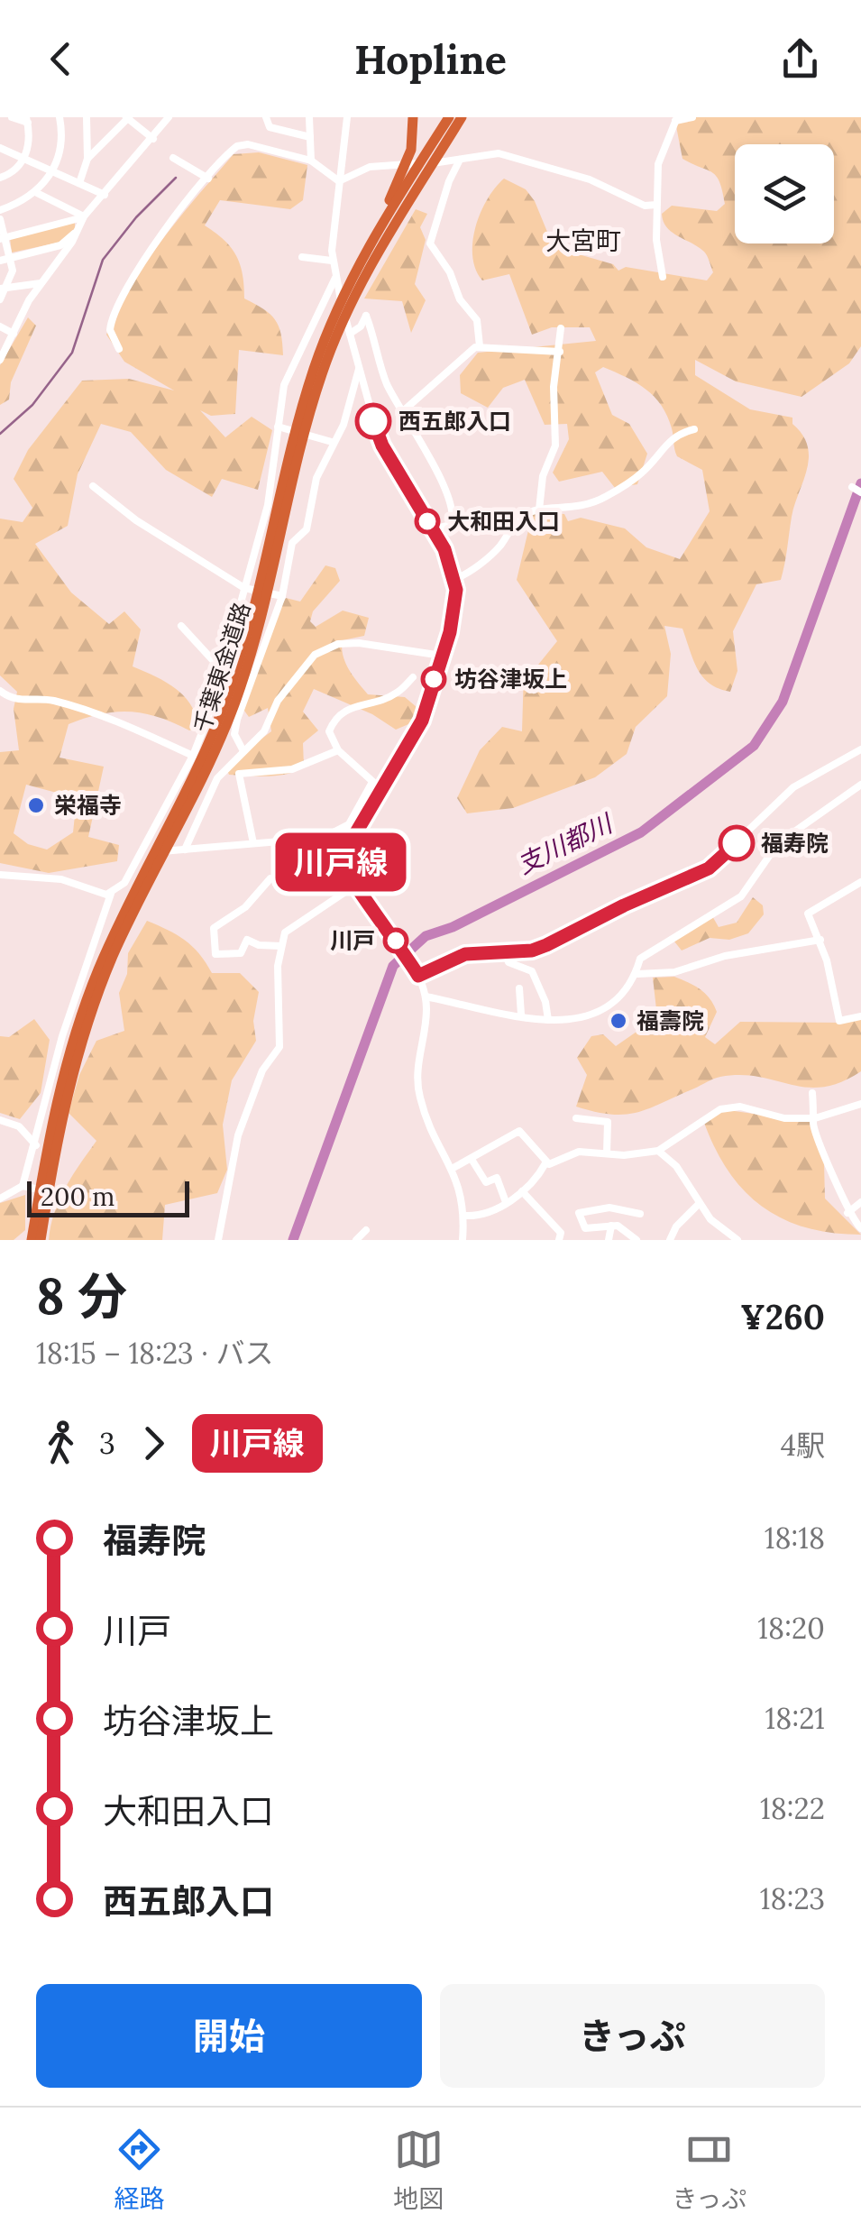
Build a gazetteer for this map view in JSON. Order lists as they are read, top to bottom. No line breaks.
{"streets":{"highway":["千葉東金道路"]},"districts":["大宮町"],"water":["支川都川"],"places":["西五郎入口","大和田入口","坊谷津坂上","栄福寺","福寿院","川戸","福壽院"],"lines":["bus line 川戸線"],"scale_bar":"200 m","page":{"header":"Hopline","on_map":"川戸線","scale":"200 m","heading":["8 分","18:15 – 18:23 · バス","¥260"],"legs":["3","川戸線","4駅"],"list":[{"name":"福寿院","value":"18:18"},{"name":"川戸","value":"18:20"},{"name":"坊谷津坂上","value":"18:21"},{"name":"大和田入口","value":"18:22"},{"name":"西五郎入口","value":"18:23"}],"buttons":["開始","きっぷ"],"tabs":["経路","地図","きっぷ"]}}
